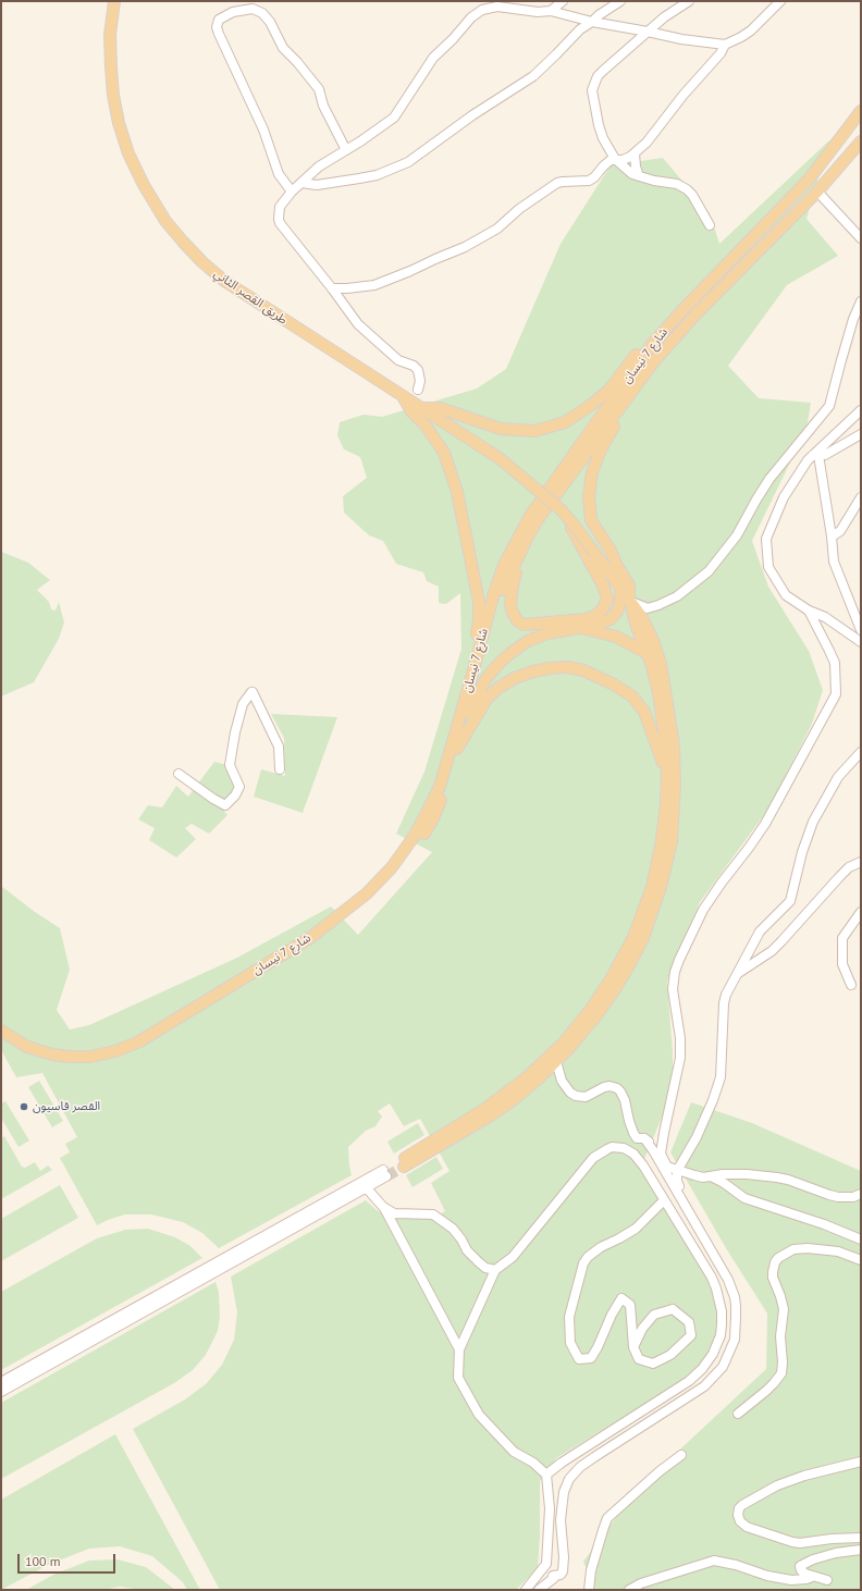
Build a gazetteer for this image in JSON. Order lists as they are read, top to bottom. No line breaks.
{"streets":{"main road":["طريق القصر الثاني","شارع 7 نيسان"]},"places":["القصر قاسيون"],"scale_bar":"100 m"}
